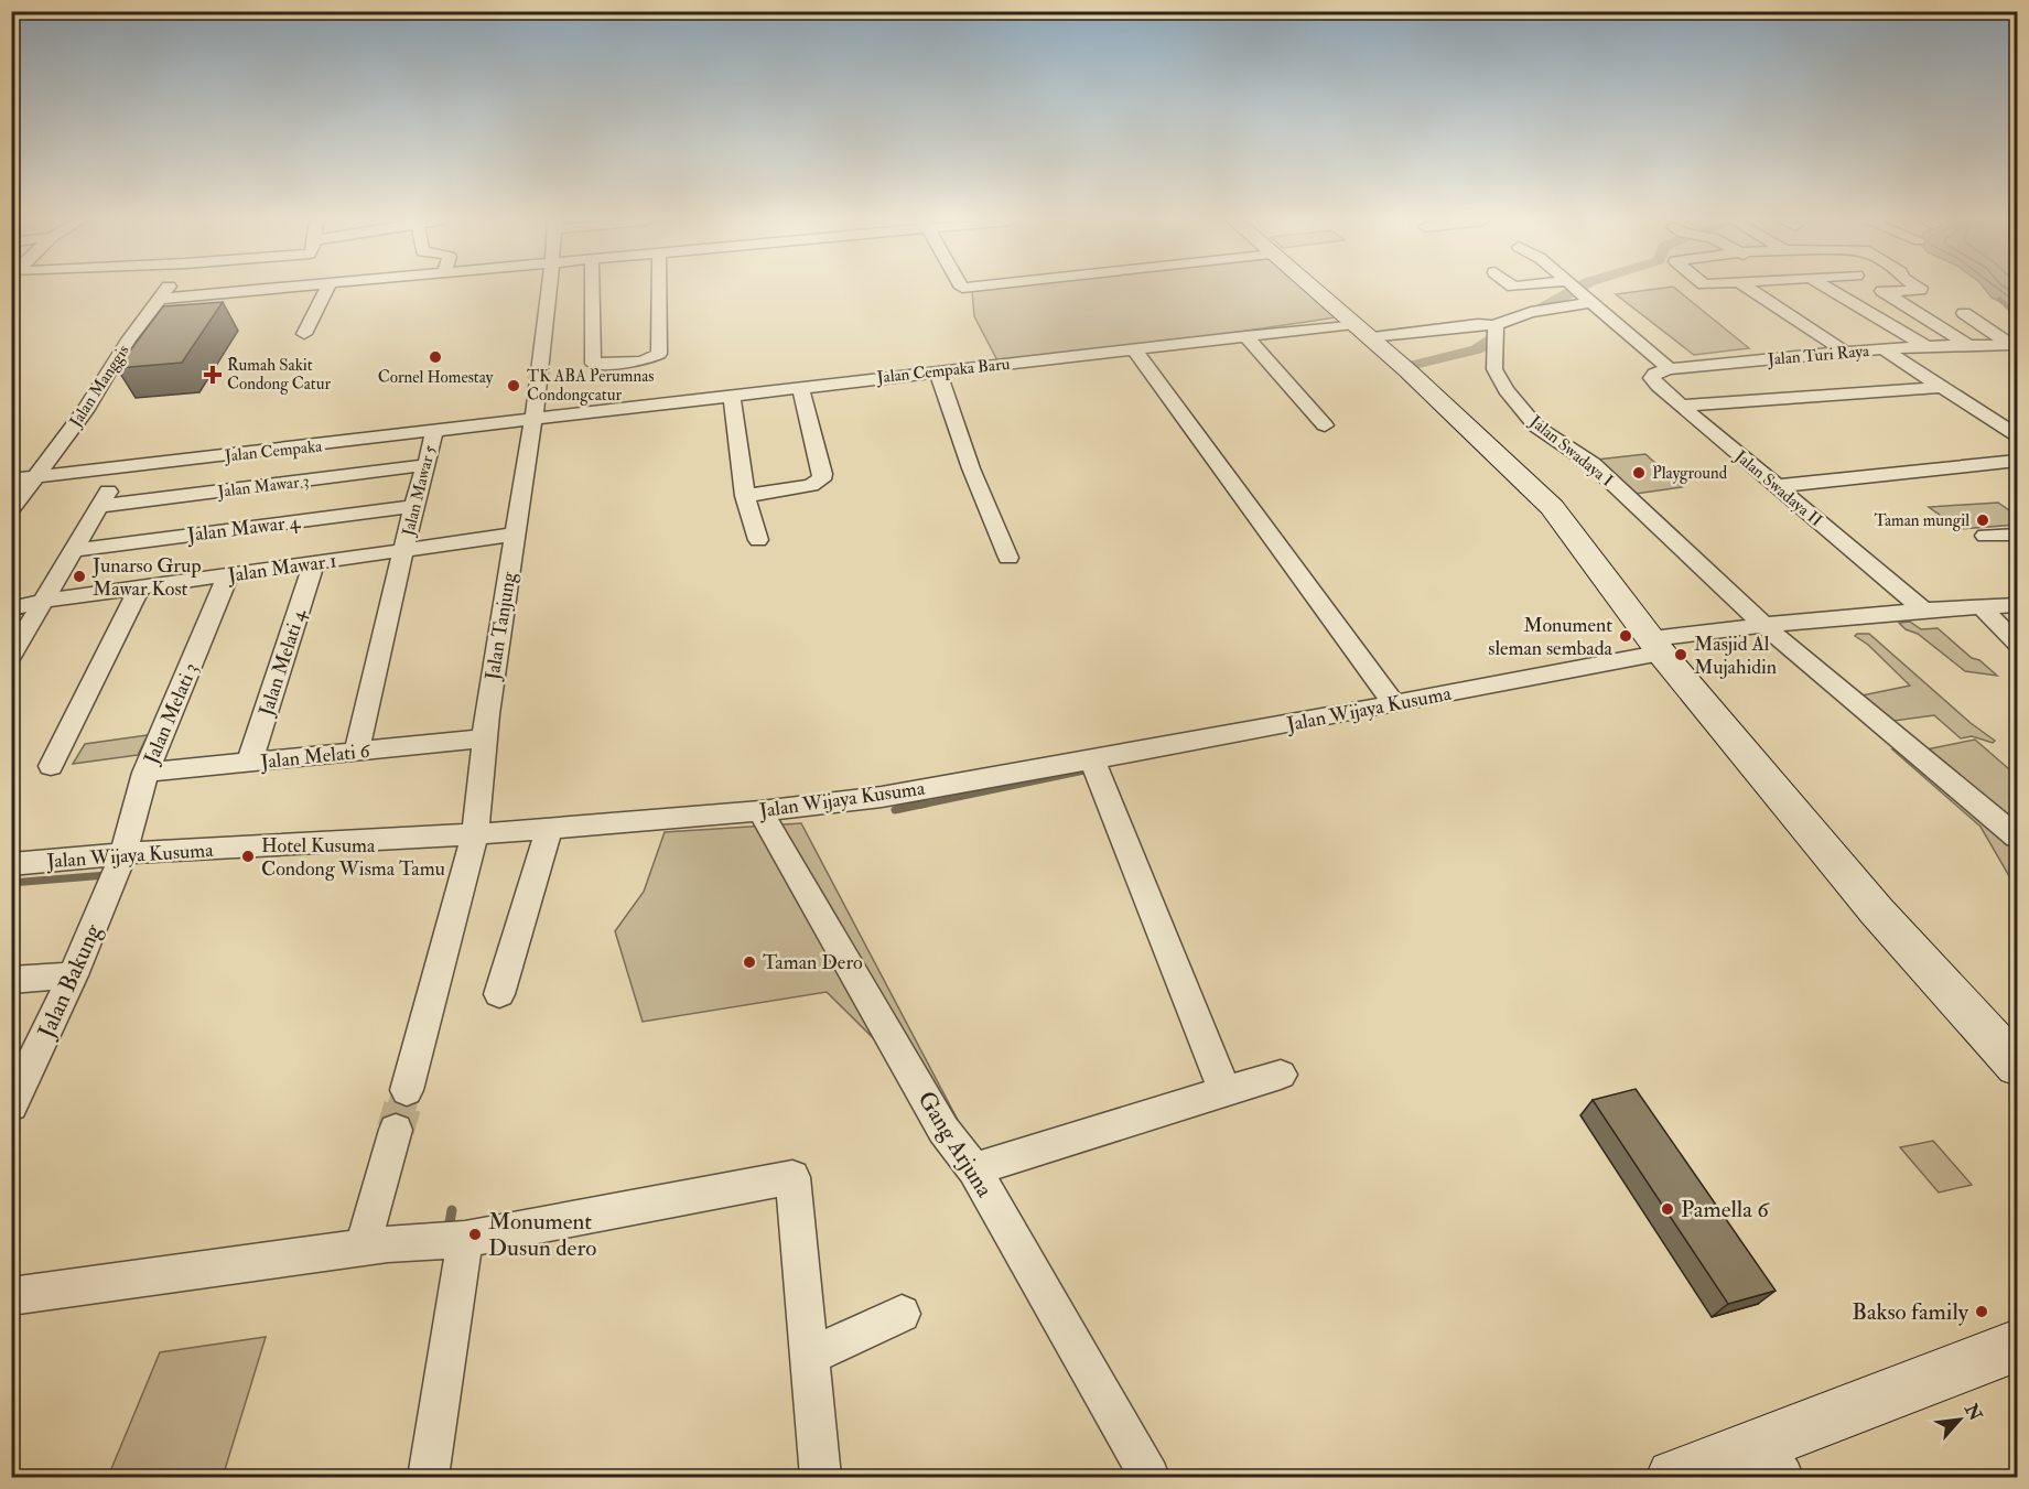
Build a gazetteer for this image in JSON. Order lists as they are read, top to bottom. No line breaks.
{"streets":{"street":["Jalan Turi Raya","Jalan Cempaka Baru","Jalan Manggis","Jalan Cempaka","Jalan Swadaya I","Jalan Mawar 3","Jalan Swadaya II","Jalan Mawar 5","Jalan Mawar 4","Jalan Mawar 1","Jalan Tanjung","Jalan Melati 4","Jalan Wijaya Kusuma","Jalan Melati 3","Jalan Melati 6","Jalan Bakung","Gang Arjuna"]},"crossings":[["Jalan Turi Raya","Jalan Swadaya II"],["Jalan Cempaka Baru","Jalan Cempaka"],["Jalan Cempaka Baru","Jalan Swadaya I"],["Jalan Cempaka Baru","Jalan Tanjung"],["Jalan Manggis","Jalan Cempaka"],["Jalan Cempaka","Jalan Mawar 5"],["Jalan Cempaka","Jalan Tanjung"],["Jalan Swadaya I","Jalan Wijaya Kusuma"],["Jalan Mawar 3","Jalan Mawar 5"],["Jalan Swadaya II","Jalan Wijaya Kusuma"],["Jalan Mawar 5","Jalan Mawar 4"],["Jalan Mawar 5","Jalan Mawar 1"],["Jalan Mawar 5","Jalan Melati 6"],["Jalan Mawar 1","Jalan Tanjung"],["Jalan Mawar 1","Jalan Melati 4"],["Jalan Mawar 1","Jalan Melati 3"],["Jalan Tanjung","Jalan Wijaya Kusuma"],["Jalan Tanjung","Jalan Melati 6"],["Jalan Melati 4","Jalan Melati 6"],["Jalan Wijaya Kusuma","Jalan Melati 3"],["Jalan Wijaya Kusuma","Jalan Bakung"],["Jalan Wijaya Kusuma","Gang Arjuna"],["Jalan Melati 3","Jalan Melati 6"],["Jalan Melati 3","Jalan Bakung"]],"places":{"other":["Cornel Homestay","TK ABA Perumnas Condongcatur","Playground","Taman mungil","Junarso Grup Mawar Kost","Monument sleman sembada","Masjid Al Mujahidin","Hotel Kusuma Condong Wisma Tamu","Taman Dero","Pamella 6","Monument Dusun dero","Bakso family"],"health":["Rumah Sakit Condong Catur"]},"north":"top right"}
